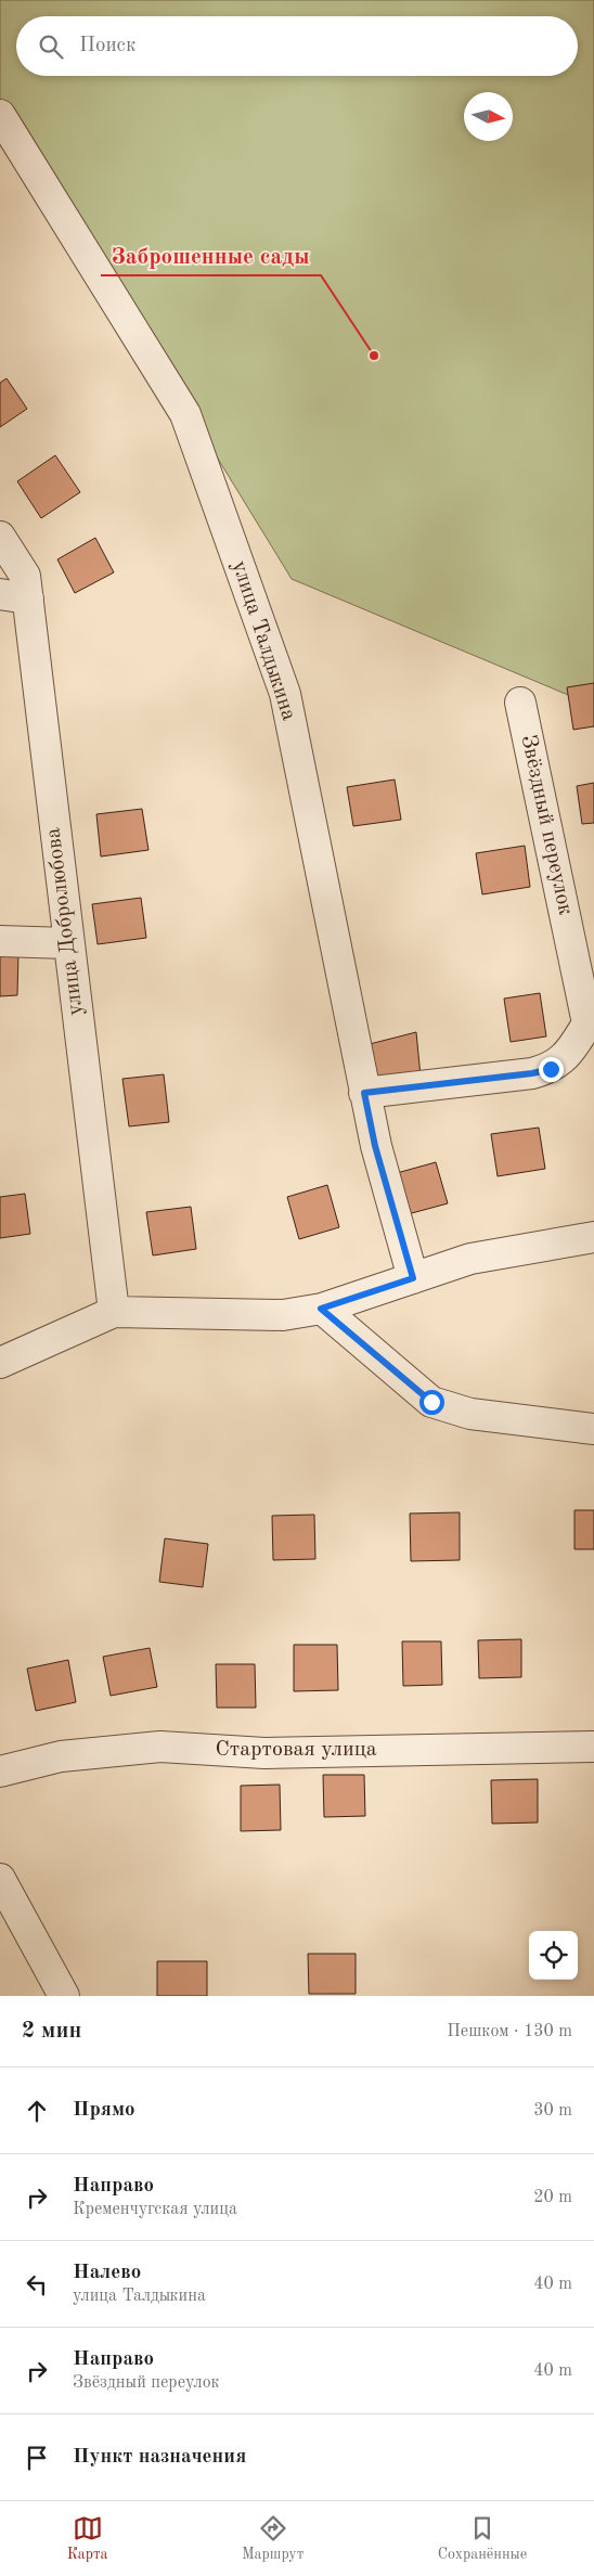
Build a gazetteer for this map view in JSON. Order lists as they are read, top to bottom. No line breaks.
{"streets":{"street":["улица Талдыкина","Звёздный переулок","улица Добролюбова","Стартовая улица"]},"crossings":[["улица Талдыкина","Звёздный переулок"]],"places":["Заброшенные сады"],"north":"right","page":{"search":"Поиск","heading":["2 мин","Пешком · 130 m"],"list":[["Прямо","30 m"],["Направо","Кременчугская улица","20 m"],["Налево","улица Талдыкина","40 m"],["Направо","Звёздный переулок","40 m"],"Пункт назначения"],"nav":["Карта","Маршрут","Сохранённые"]}}
